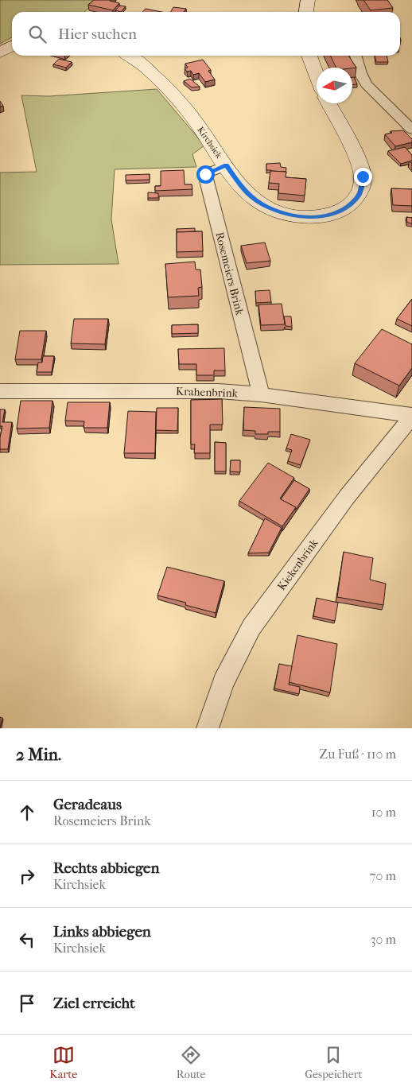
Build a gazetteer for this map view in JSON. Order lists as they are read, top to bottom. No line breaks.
{"streets":{"main road":["Kirchsiek"],"street":["Rosemeiers Brink","Krahenbrink","Kiekenbrink"]},"crossings":[["Kirchsiek","Rosemeiers Brink"],["Rosemeiers Brink","Krahenbrink"],["Krahenbrink","Kiekenbrink"]],"north":"left","page":{"search":"Hier suchen","heading":["2 Min.","Zu Fuß · 110 m"],"list":[["Geradeaus","Rosemeiers Brink","10 m"],["Rechts abbiegen","Kirchsiek","70 m"],["Links abbiegen","Kirchsiek","30 m"],"Ziel erreicht"],"nav":["Karte","Route","Gespeichert"]}}
